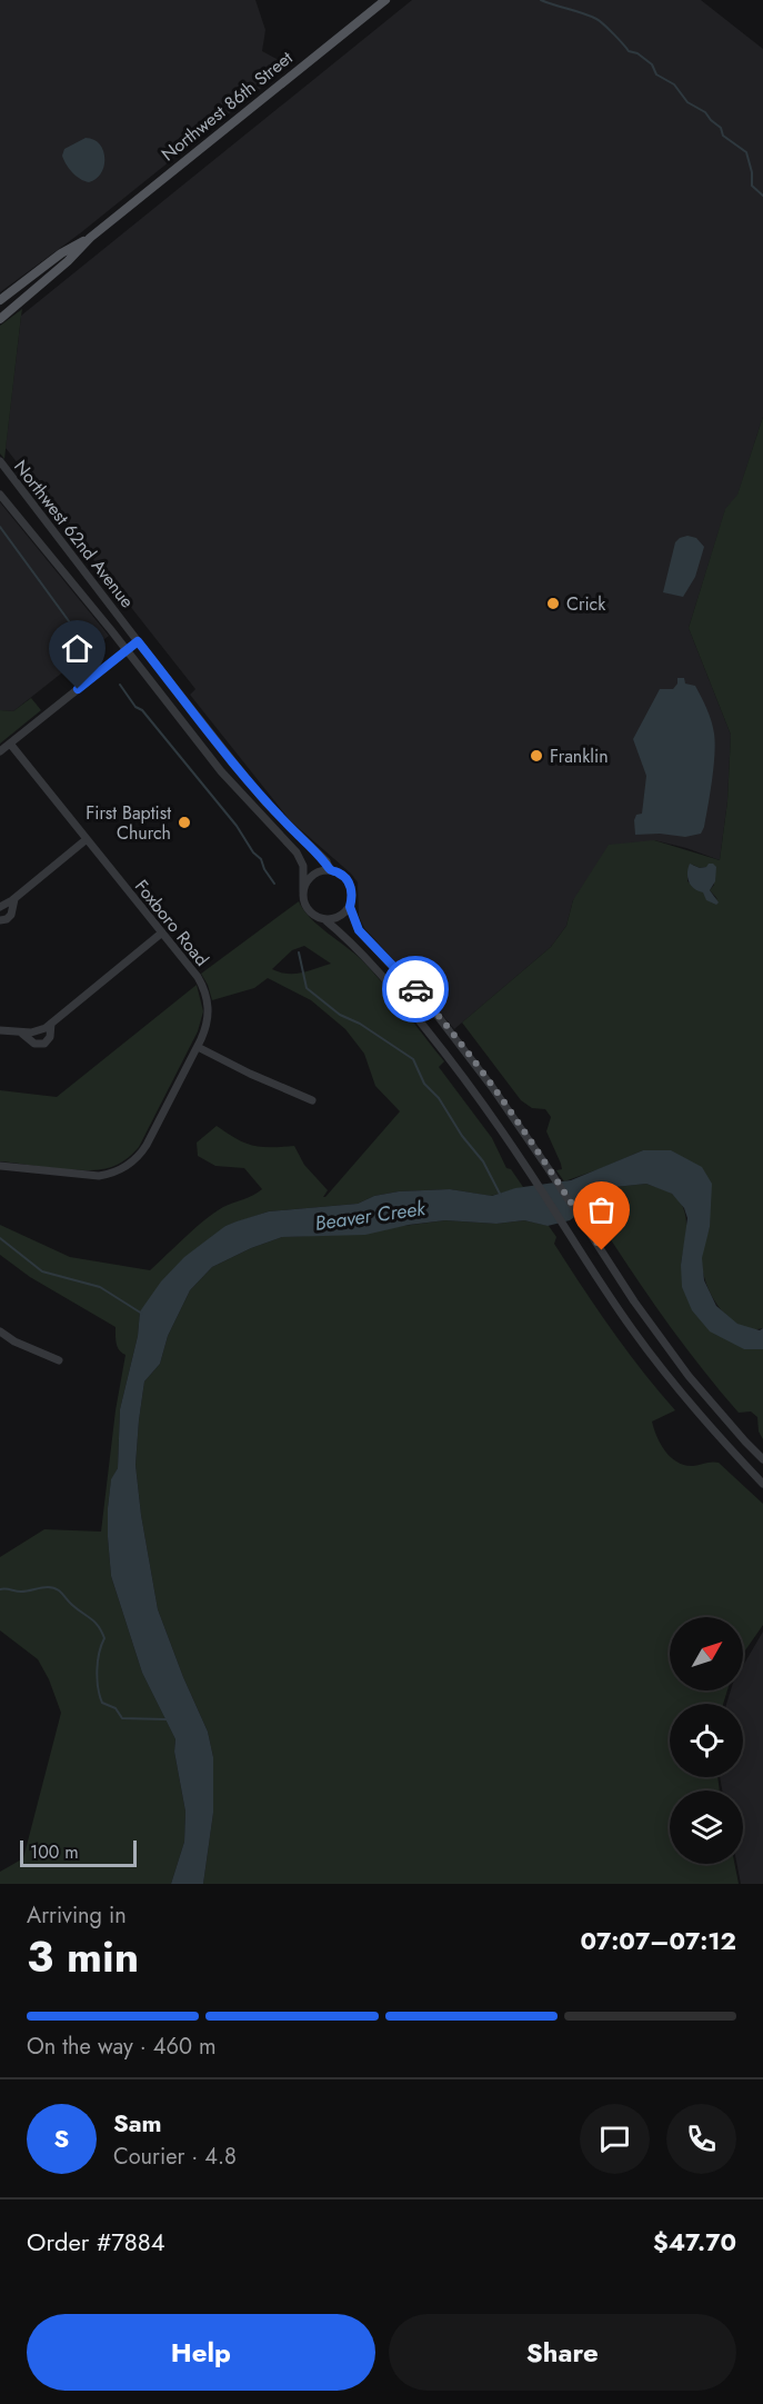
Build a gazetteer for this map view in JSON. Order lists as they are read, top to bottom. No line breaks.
{"streets":{"main road":["Northwest 86th Street"],"street":["Northwest 62nd Avenue","Foxboro Road"]},"water":["Beaver Creek"],"places":["Crick","Franklin","First Baptist Church"],"scale_bar":"100 m","north":"top right","page":{"scale":"100 m","heading":["3 min","Arriving in","07:07–07:12"],"panel":["Sam","Courier · 4.8","Order #7884","$47.70"],"bar":"On the way · 460 m","round":"S","buttons":["Help","Share"]}}
